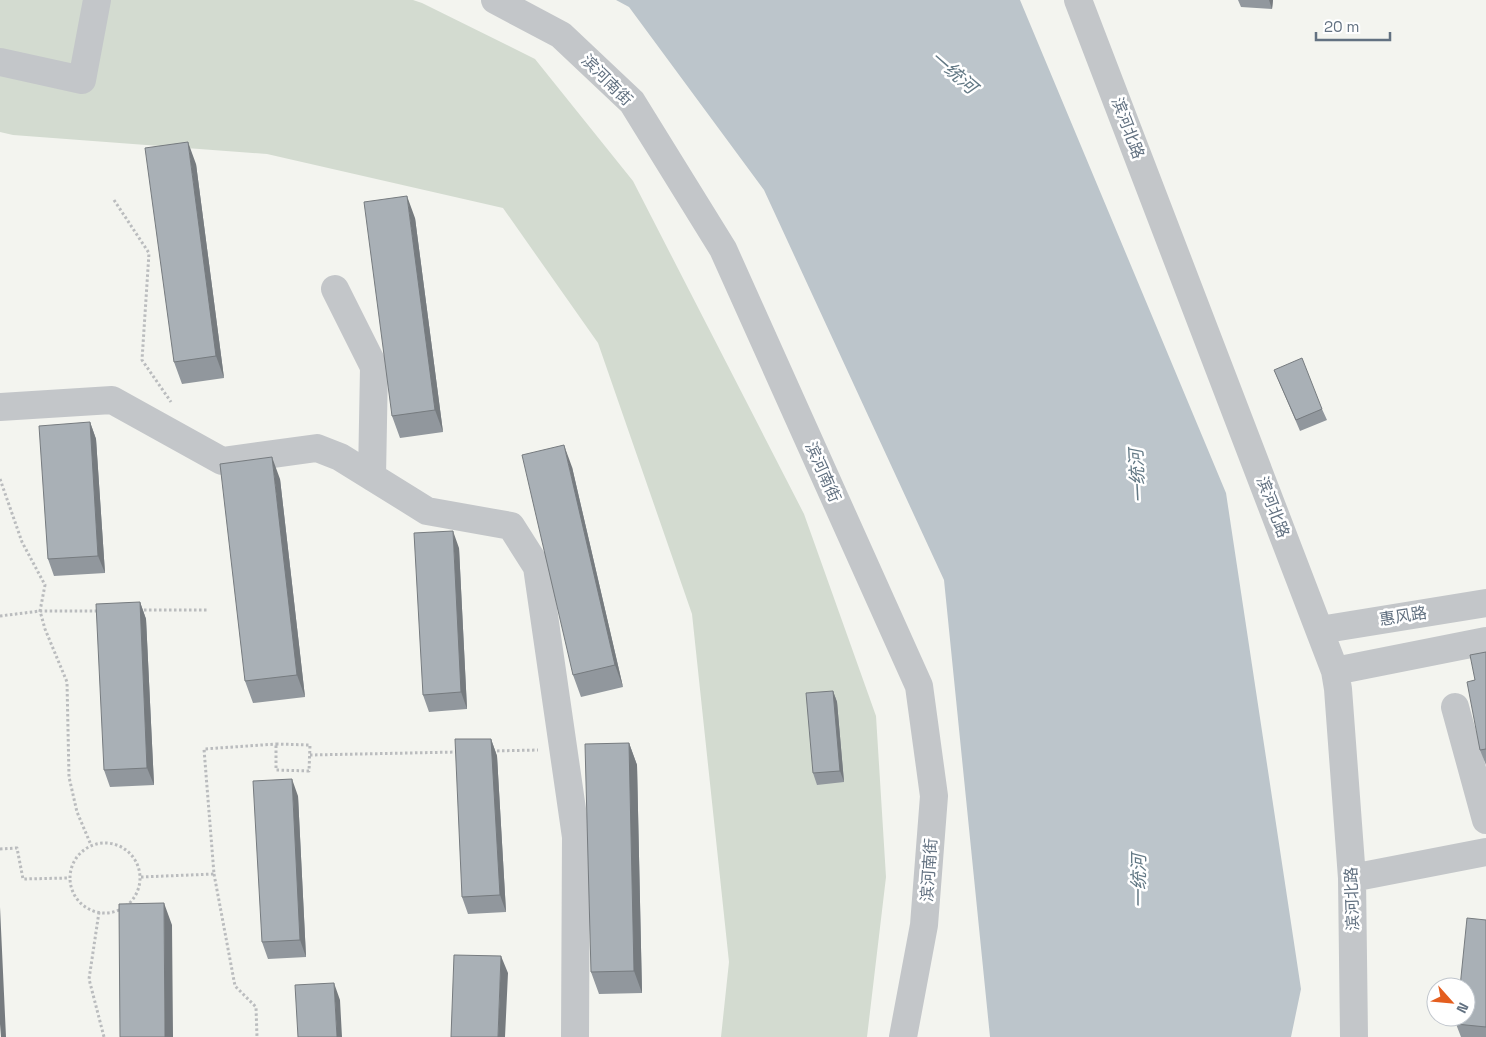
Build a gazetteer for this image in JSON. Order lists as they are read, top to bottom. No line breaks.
{"streets":{"street":["滨河南街","滨河北路","惠风路"]},"crossings":[["滨河北路","惠风路"]],"water":["一统河"],"scale_bar":"20 m","north":"bottom right"}
